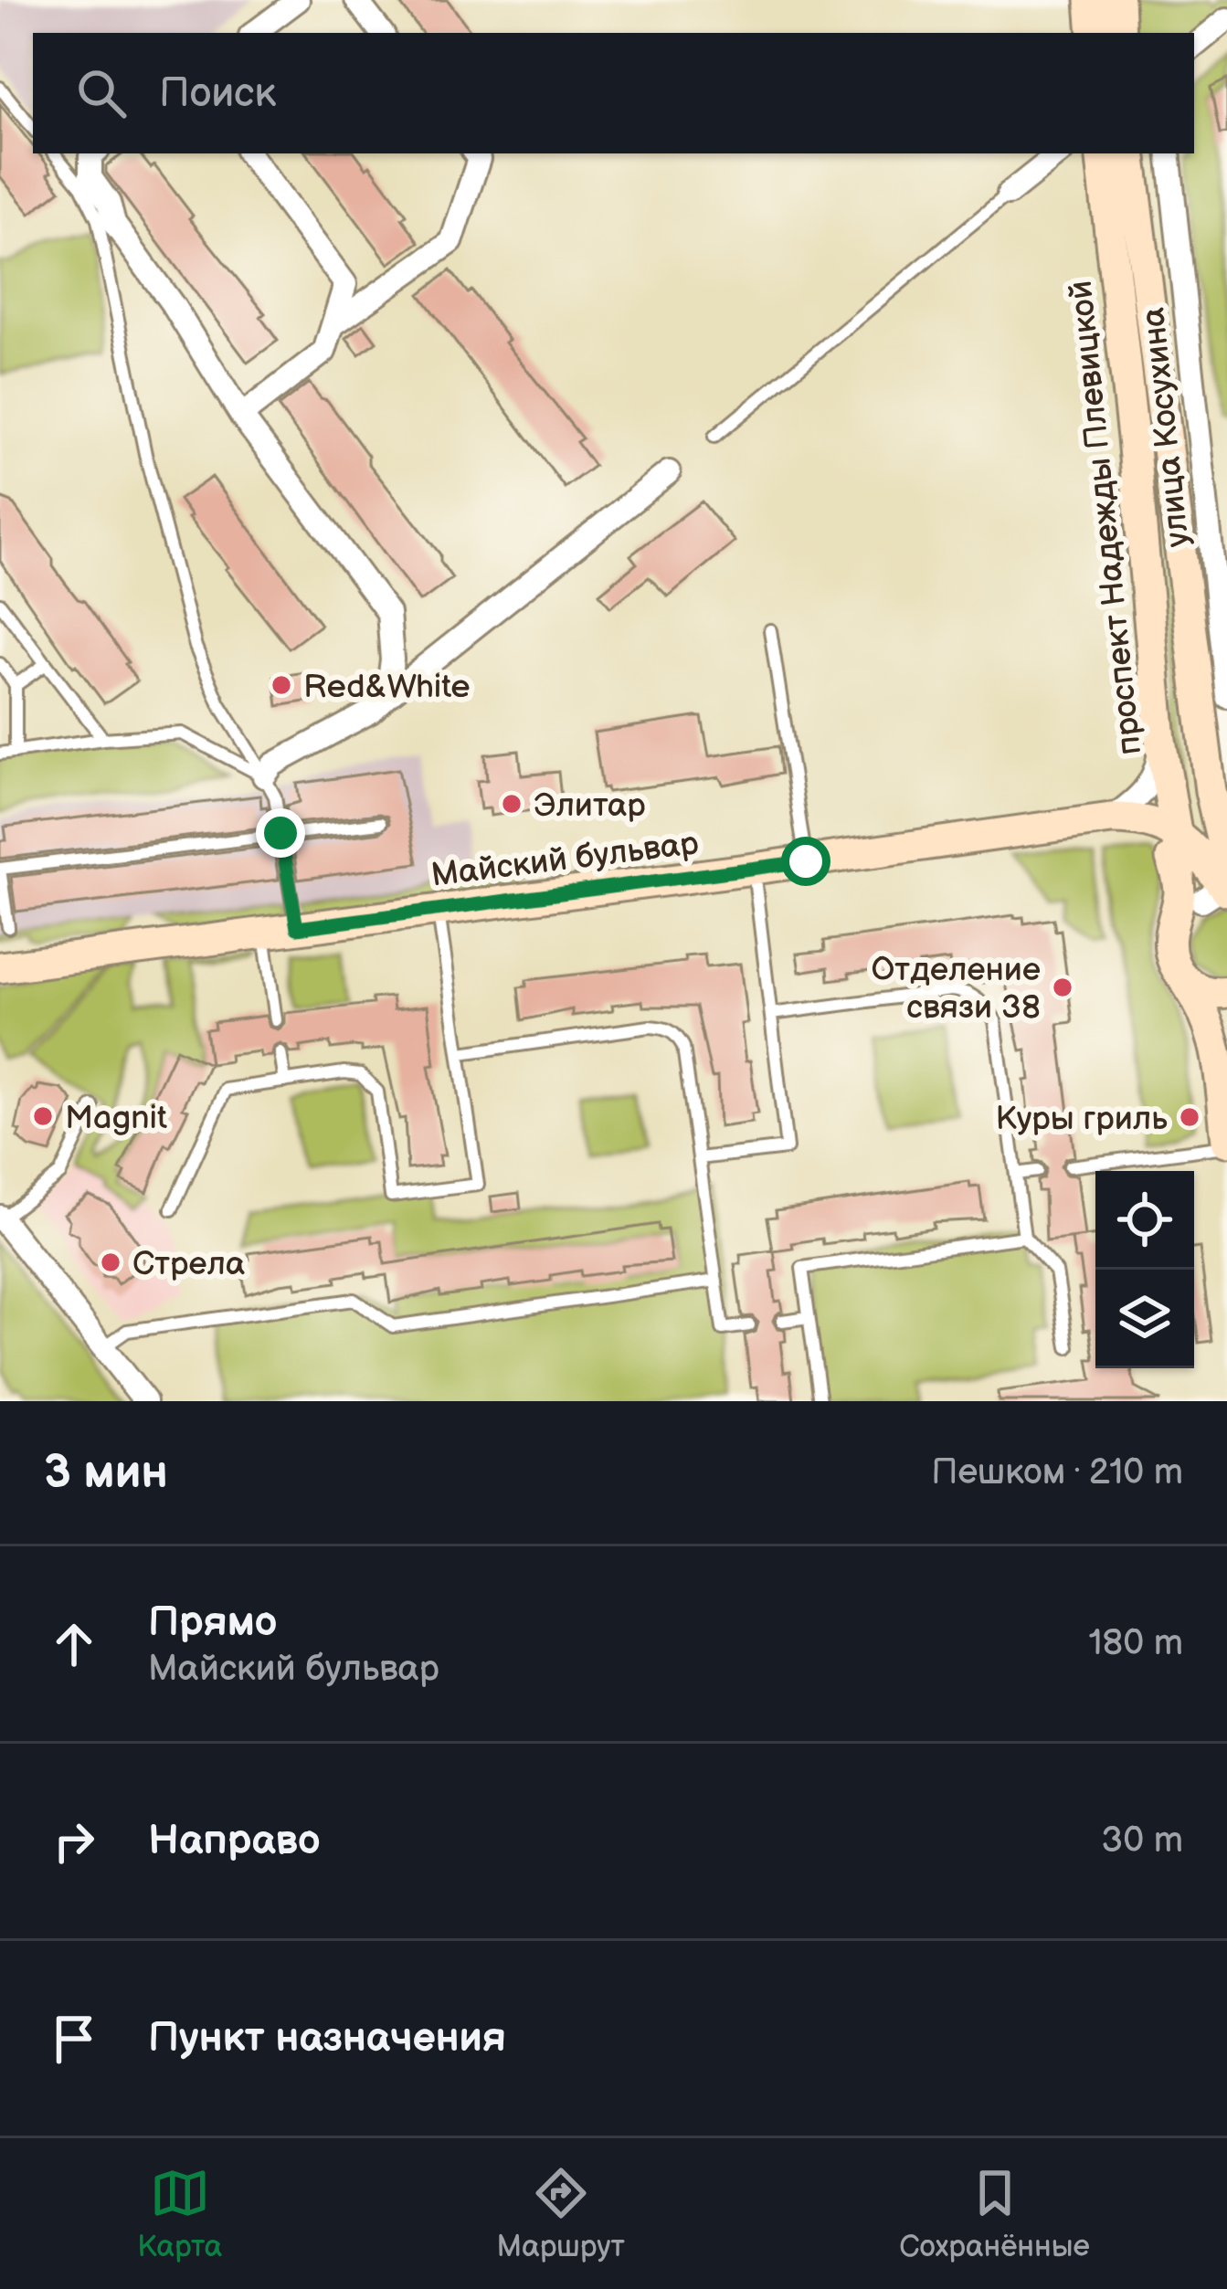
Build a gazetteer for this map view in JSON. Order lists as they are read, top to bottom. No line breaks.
{"streets":{"main road":["проспект Надежды Плевицкой","Майский бульвар"],"street":["улица Косухина"]},"places":["Red&White","Элитар","Отделение связи 38","Magnit","Куры гриль","Стрела"],"page":{"search":"Поиск","heading":["3 мин","Пешком · 210 m"],"list":[["Прямо","Майский бульвар","180 m"],["Направо","30 m"],"Пункт назначения"],"nav":["Карта","Маршрут","Сохранённые"]}}
